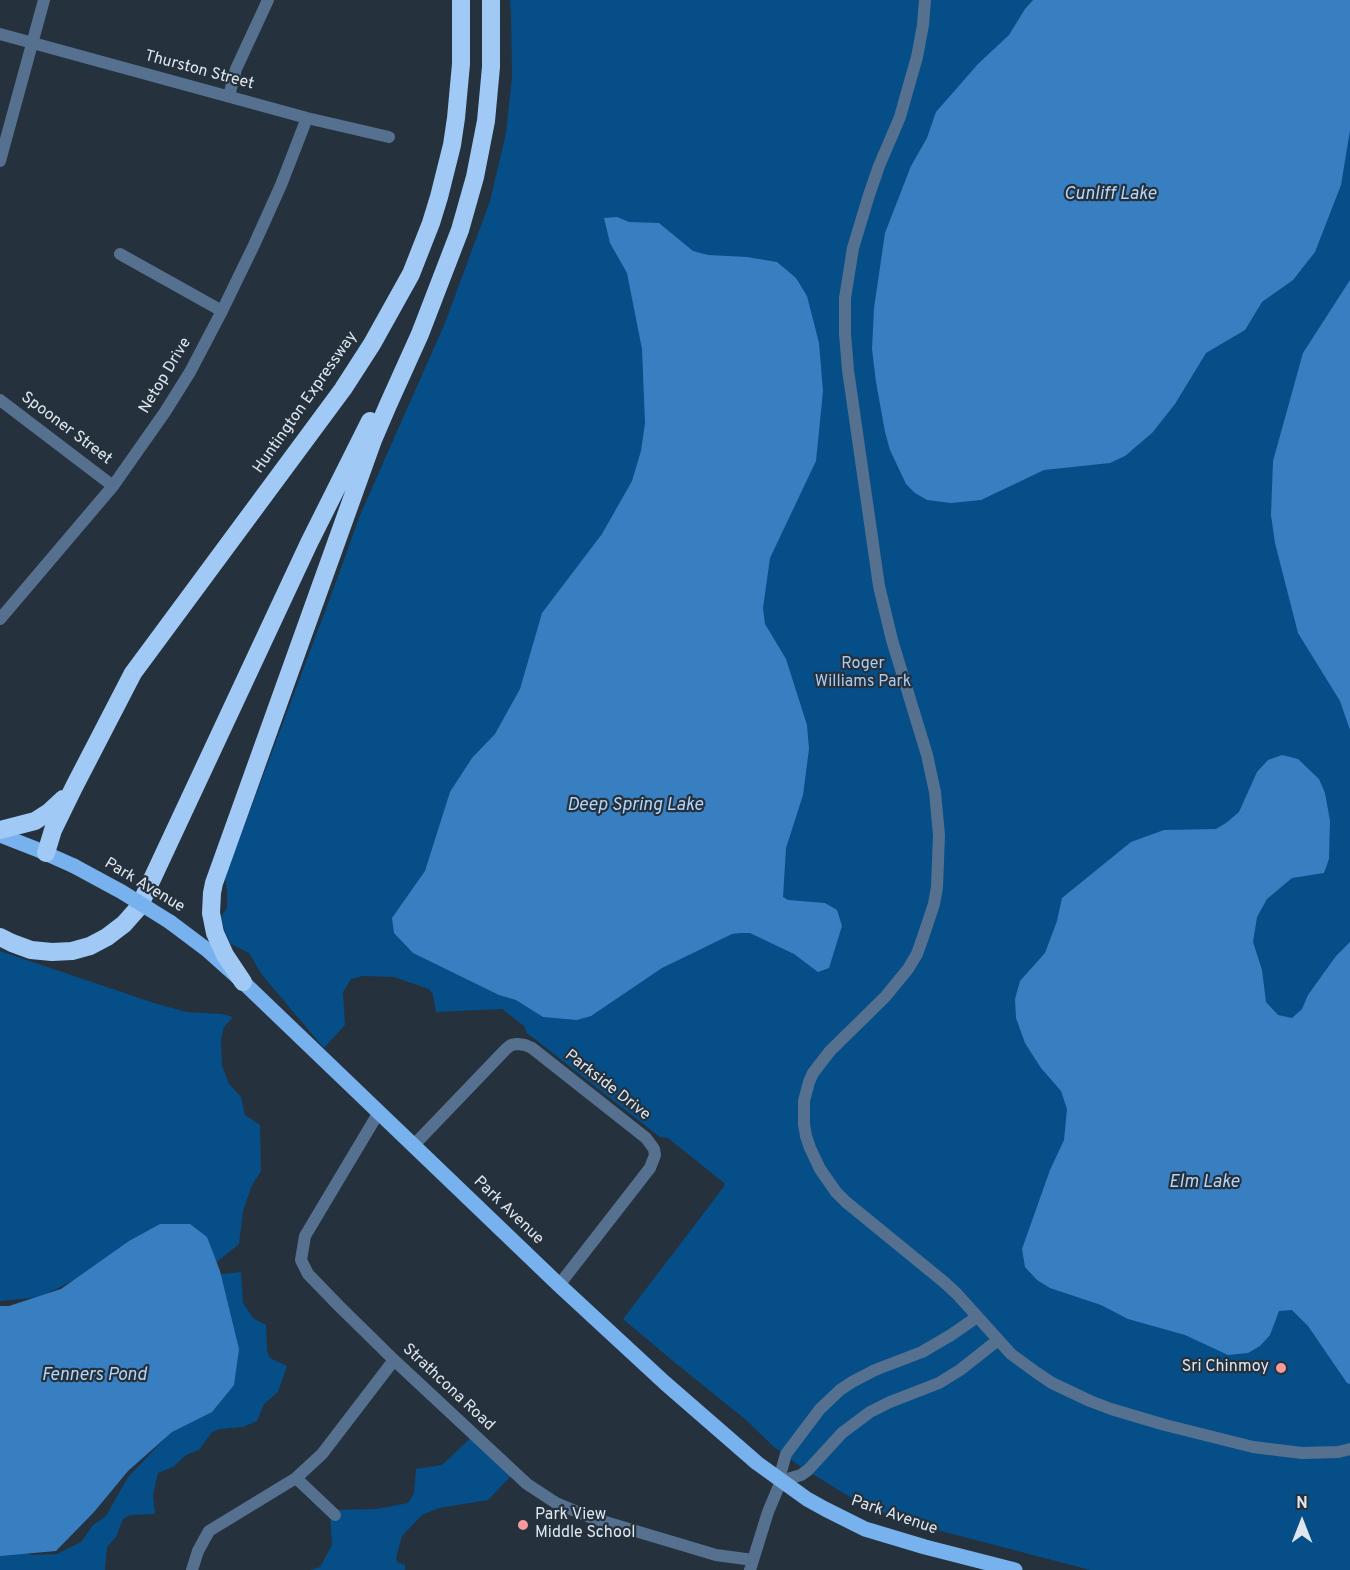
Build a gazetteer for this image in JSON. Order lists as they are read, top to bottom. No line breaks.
{"streets":{"highway":["Huntington Expressway"],"main road":["Park Avenue"],"street":["Thurston Street","Netop Drive","Spooner Street","Parkside Drive","Strathcona Road"]},"crossings":[["Thurston Street","Netop Drive"],["Netop Drive","Spooner Street"],["Huntington Expressway","Park Avenue"],["Park Avenue","Parkside Drive"],["Park Avenue","Strathcona Road"]],"water":["Cunliff Lake","Deep Spring Lake","Elm Lake","Fenners Pond"],"parks":["Roger Williams Park"],"places":["Sri Chinmoy","Park View Middle School"],"north":"top"}
